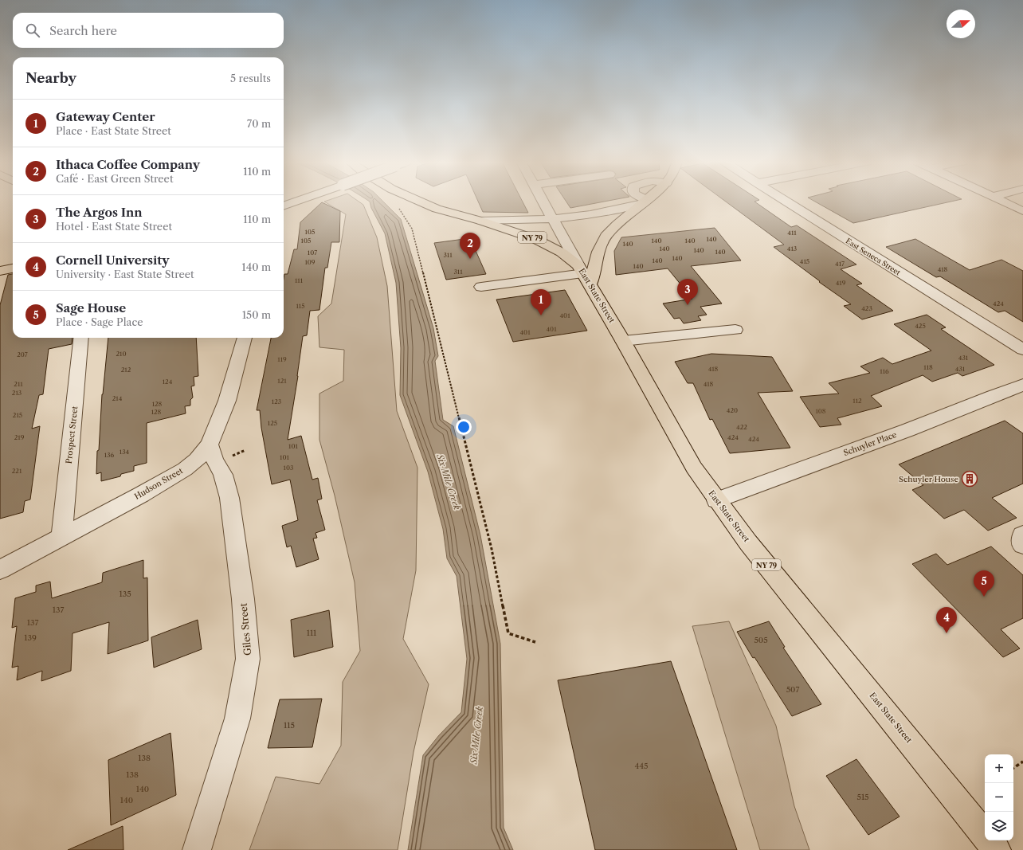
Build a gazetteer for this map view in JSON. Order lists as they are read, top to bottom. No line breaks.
{"streets":{"main road":["NY 79","East State Street"],"street":["East Seneca Street","Prospect Street","Schuyler Place","Hudson Street","Giles Street"]},"crossings":[["NY 79","East State Street"],["East State Street","Schuyler Place"],["Prospect Street","Hudson Street"],["Hudson Street","Giles Street"]],"water":["Six Mile Creek"],"places":{"building":["Schuyler House"]},"house_numbers":["105","411","140","105","140","140","140","140","413","140","140","107","311","140","140","415","109","417","140","418","311","111","419","424","115","423","401","425","401","401","210","207","431","119","118","418","431","212","116","121","124","211","418","213","214","112","123","128","420","108","128","215","125","422","219","424","424","101","134","136","101","103","221","135","137","137","111","139","505","507","115","138","445","138","140","515","140"],"north":"right","page":{"search":"Search here","heading":["Nearby","5 results"],"list":[{"mark":"1","name":"Gateway Center","note":"Place · East State Street","value":"70 m"},{"mark":"2","name":"Ithaca Coffee Company","note":"Café · East Green Street","value":"110 m"},{"mark":"3","name":"The Argos Inn","note":"Hotel · East State Street","value":"110 m"},{"mark":"4","name":"Cornell University","note":"University · East State Street","value":"140 m"},{"mark":"5","name":"Sage House","note":"Place · Sage Place","value":"150 m"}],"pins":["2","3","1","5","4"],"map_buttons":["+","−"]}}
